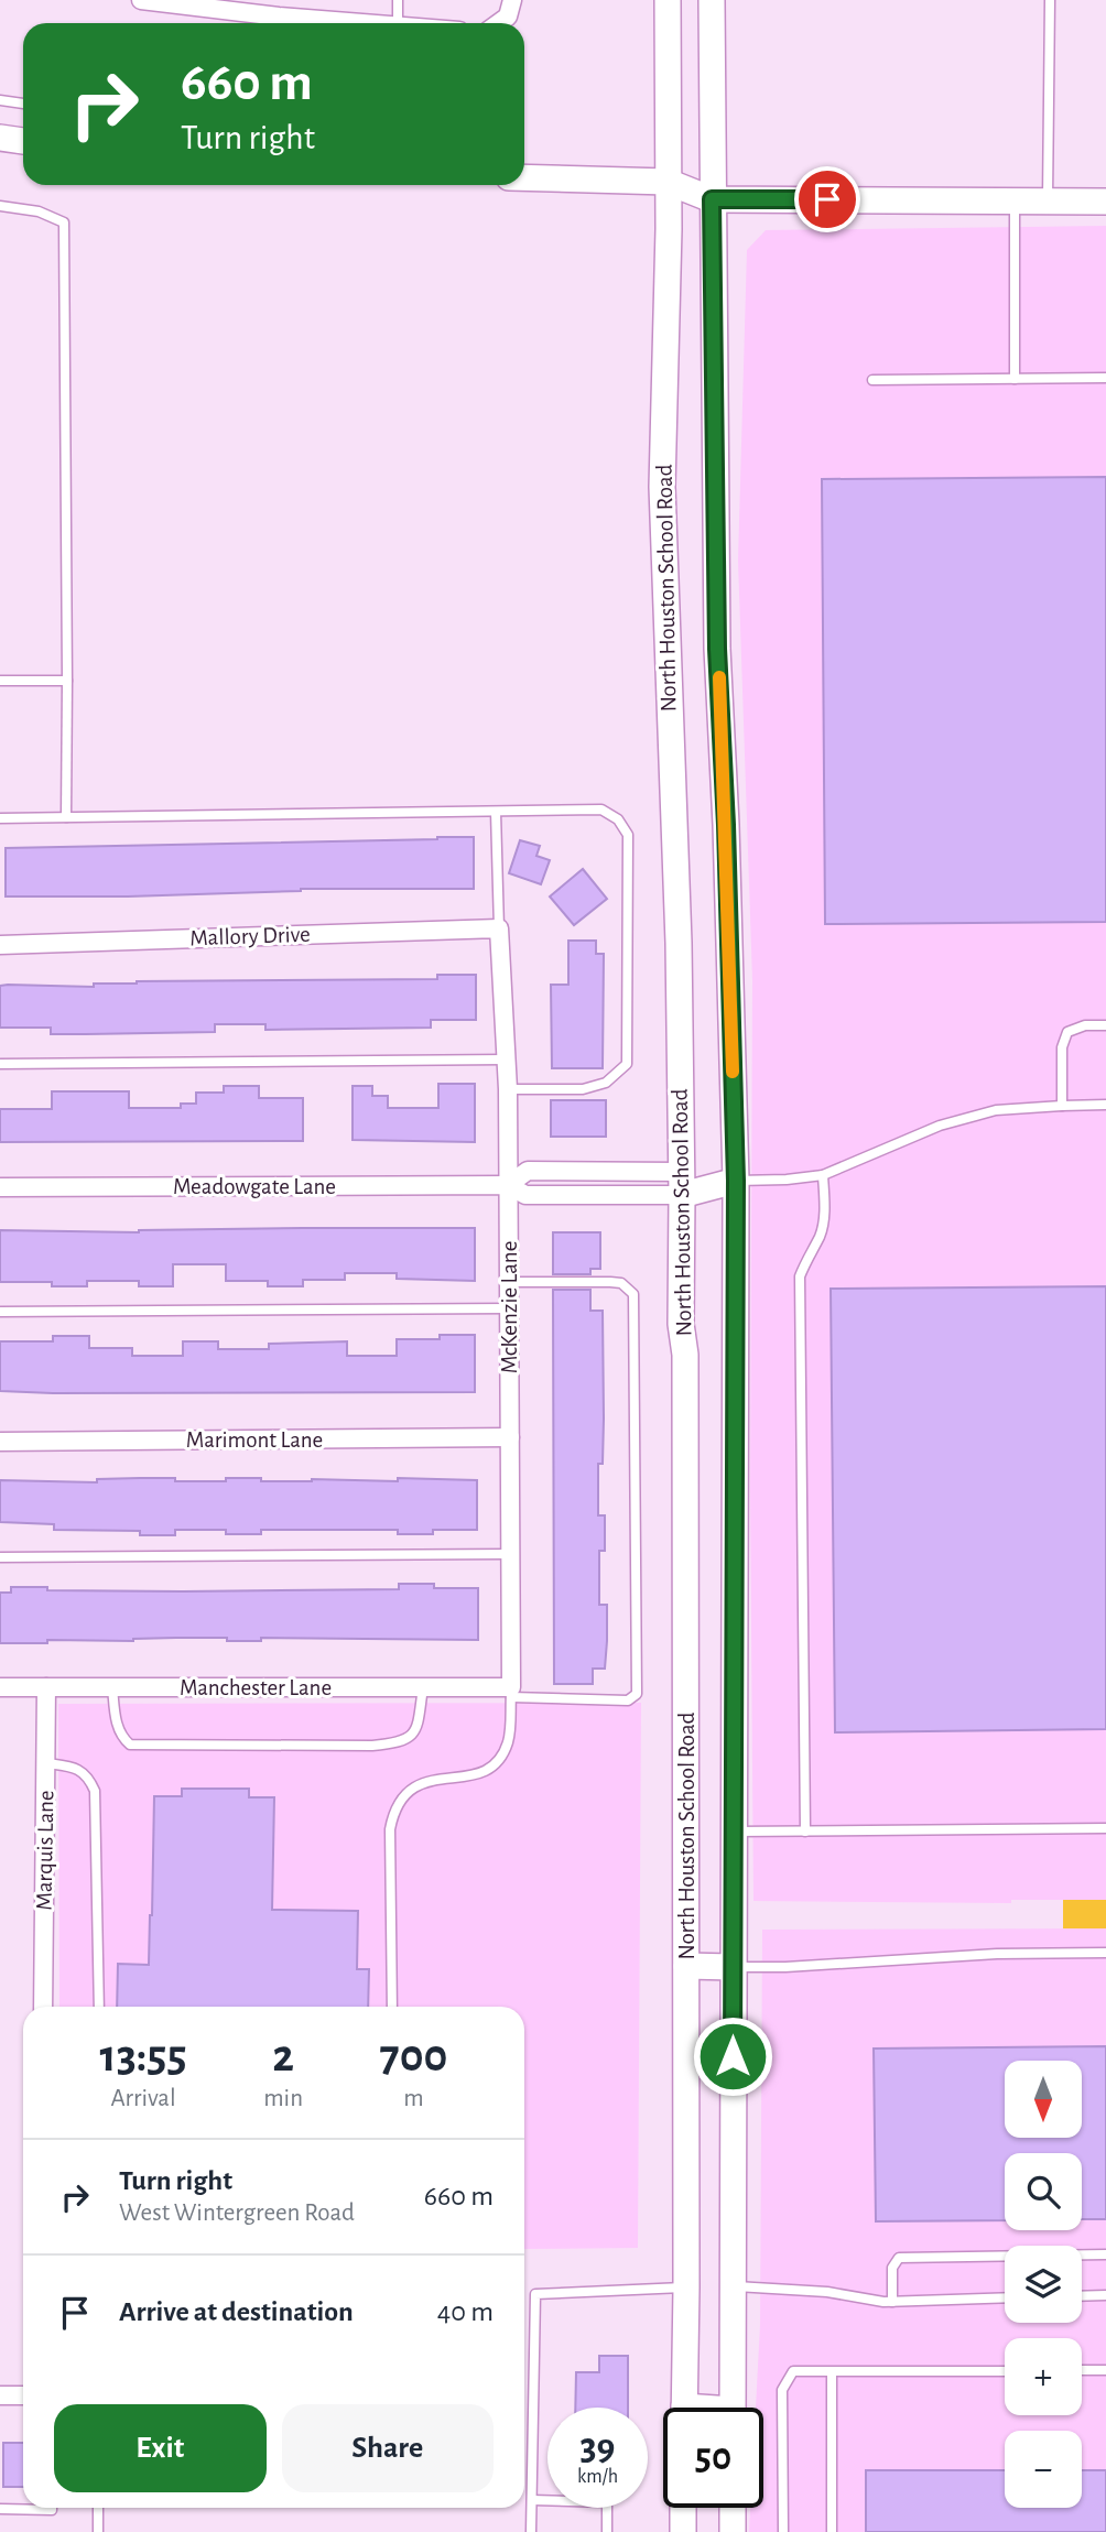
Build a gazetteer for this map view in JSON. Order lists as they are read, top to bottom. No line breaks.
{"streets":{"main road":["North Houston School Road"],"street":["Mallory Drive","Meadowgate Lane","McKenzie Lane","Marimont Lane","Manchester Lane","Marquis Lane"]},"crossings":[["North Houston School Road","Meadowgate Lane"],["Mallory Drive","McKenzie Lane"],["Meadowgate Lane","McKenzie Lane"],["McKenzie Lane","Marimont Lane"],["McKenzie Lane","Manchester Lane"],["Manchester Lane","Marquis Lane"]],"north":"bottom","page":{"turn":["660 m","Turn right"],"eta":["13:55","Arrival","2","min","700","m"],"map_buttons":["+","−"],"list":[{"name":"Turn right","note":"West Wintergreen Road","value":"660 m"},{"name":"Arrive at destination","value":"40 m"}],"buttons":["Exit","Share"],"speed":"39 km/h","limit":"50"}}
